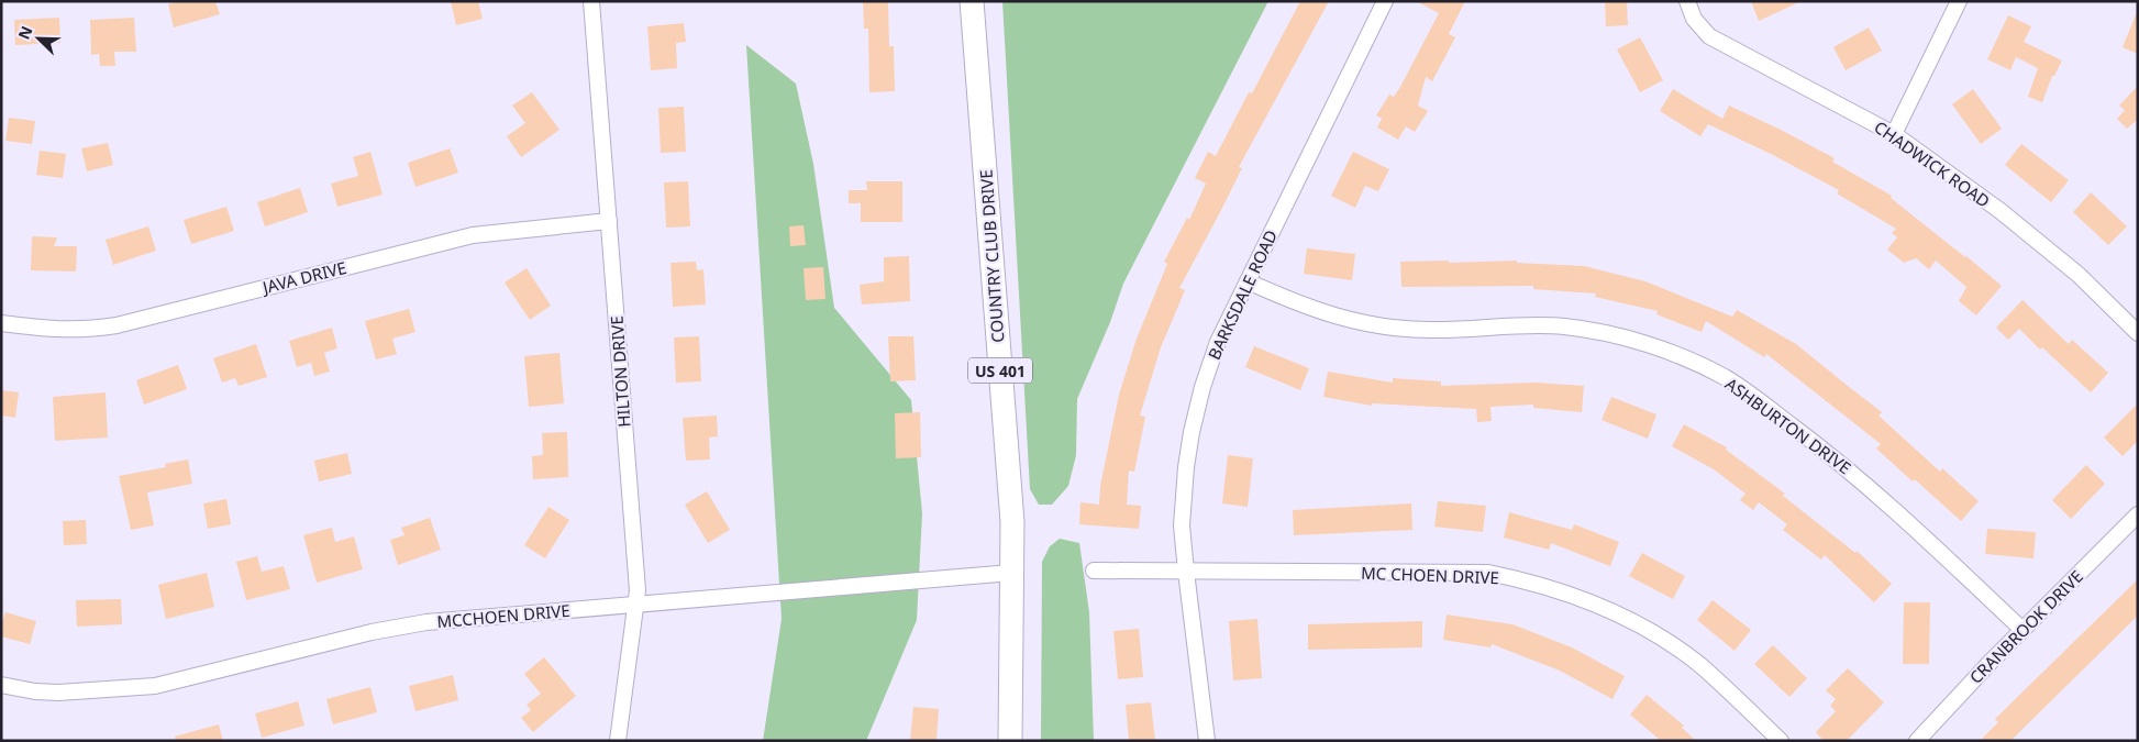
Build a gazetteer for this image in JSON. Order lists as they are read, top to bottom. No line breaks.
{"streets":{"main road":["COUNTRY CLUB DRIVE","US 401"],"street":["CHADWICK ROAD","JAVA DRIVE","BARKSDALE ROAD","HILTON DRIVE","ASHBURTON DRIVE","MC CHOEN DRIVE","MCCHOEN DRIVE","CRANBROOK DRIVE"]},"crossings":[["COUNTRY CLUB DRIVE","MCCHOEN DRIVE"],["JAVA DRIVE","HILTON DRIVE"],["BARKSDALE ROAD","ASHBURTON DRIVE"],["BARKSDALE ROAD","MC CHOEN DRIVE"],["HILTON DRIVE","MCCHOEN DRIVE"],["ASHBURTON DRIVE","CRANBROOK DRIVE"]],"north":"top left"}
